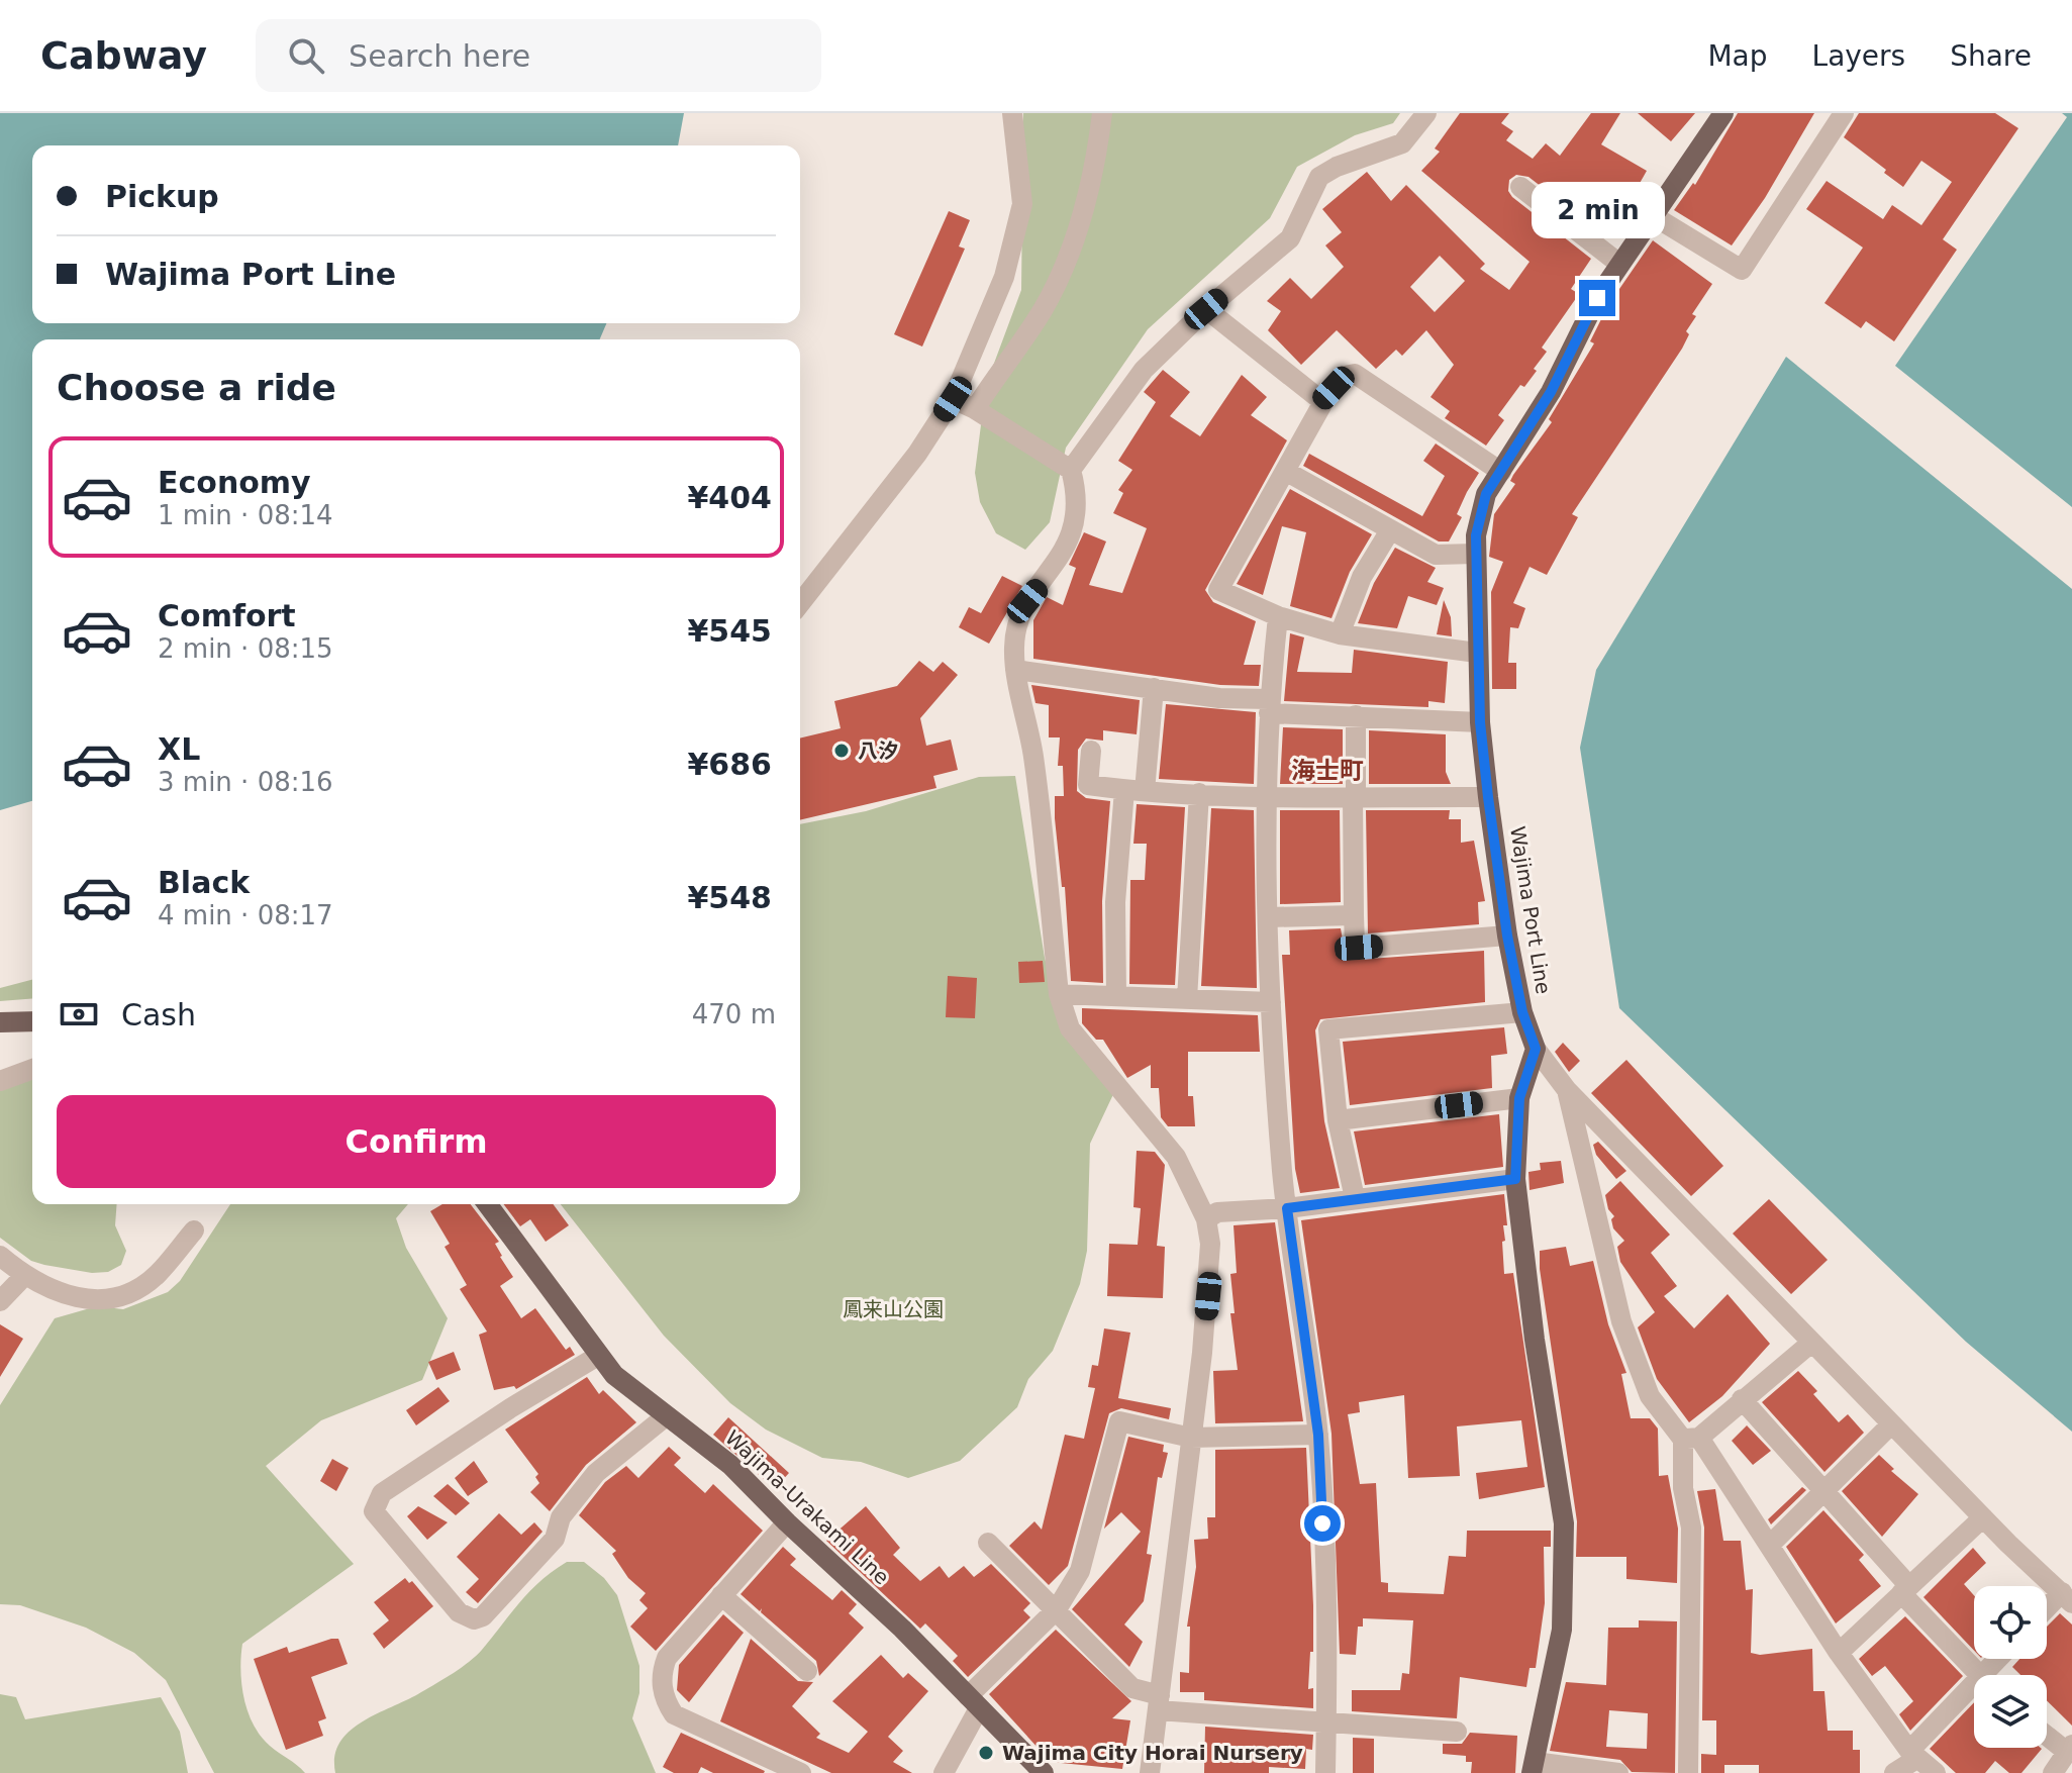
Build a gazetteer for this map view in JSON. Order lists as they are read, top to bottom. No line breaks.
{"streets":{"main road":["Wajima Port Line","Wajima-Urakami Line"]},"districts":["海士町"],"parks":["鳳来山公園"],"places":["八汐","Wajima City Horai Nursery"],"page":{"header":"Cabway","search":"Search here","nav":["Map","Layers","Share"],"banner":["Pickup","Wajima Port Line"],"bubble":"2 min","heading":"Choose a ride","list":[{"name":"Economy","note":"1 min · 08:14","value":"¥404"},{"name":"Comfort","note":"2 min · 08:15","value":"¥545"},{"name":"XL","note":"3 min · 08:16","value":"¥686"},{"name":"Black","note":"4 min · 08:17","value":"¥548"}],"pay":["Cash","470 m"],"buttons":"Confirm"}}
